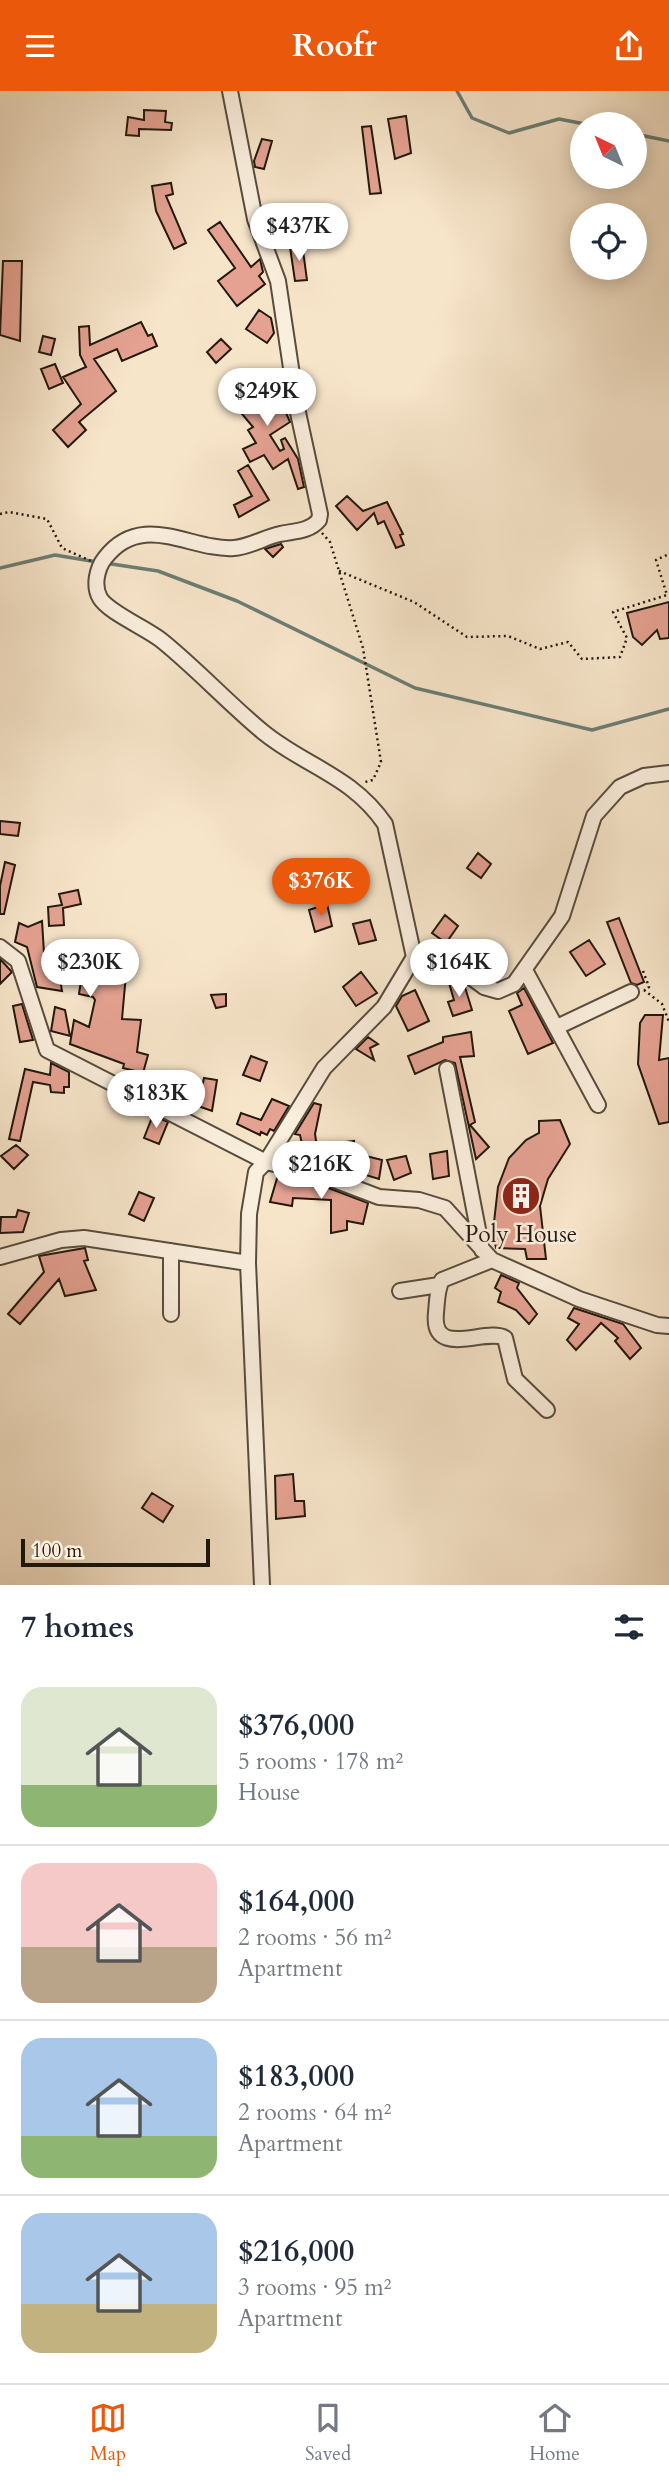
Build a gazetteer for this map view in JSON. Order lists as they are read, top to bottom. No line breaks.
{"places":{"building":["Poly House"]},"scale_bar":"100 m","north":"top left","page":{"header":"Roofr","price":["$437K","$249K","$376K","$230K","$164K","$183K","$216K"],"scale":"100 m","heading":"7 homes","list":[{"name":"$376,000","note":"5 rooms · 178 m² · House"},{"name":"$164,000","note":"2 rooms · 56 m² · Apartment"},{"name":"$183,000","note":"2 rooms · 64 m² · Apartment"},{"name":"$216,000","note":"3 rooms · 95 m² · Apartment"}],"tabs":["Map","Saved","Home"]}}
